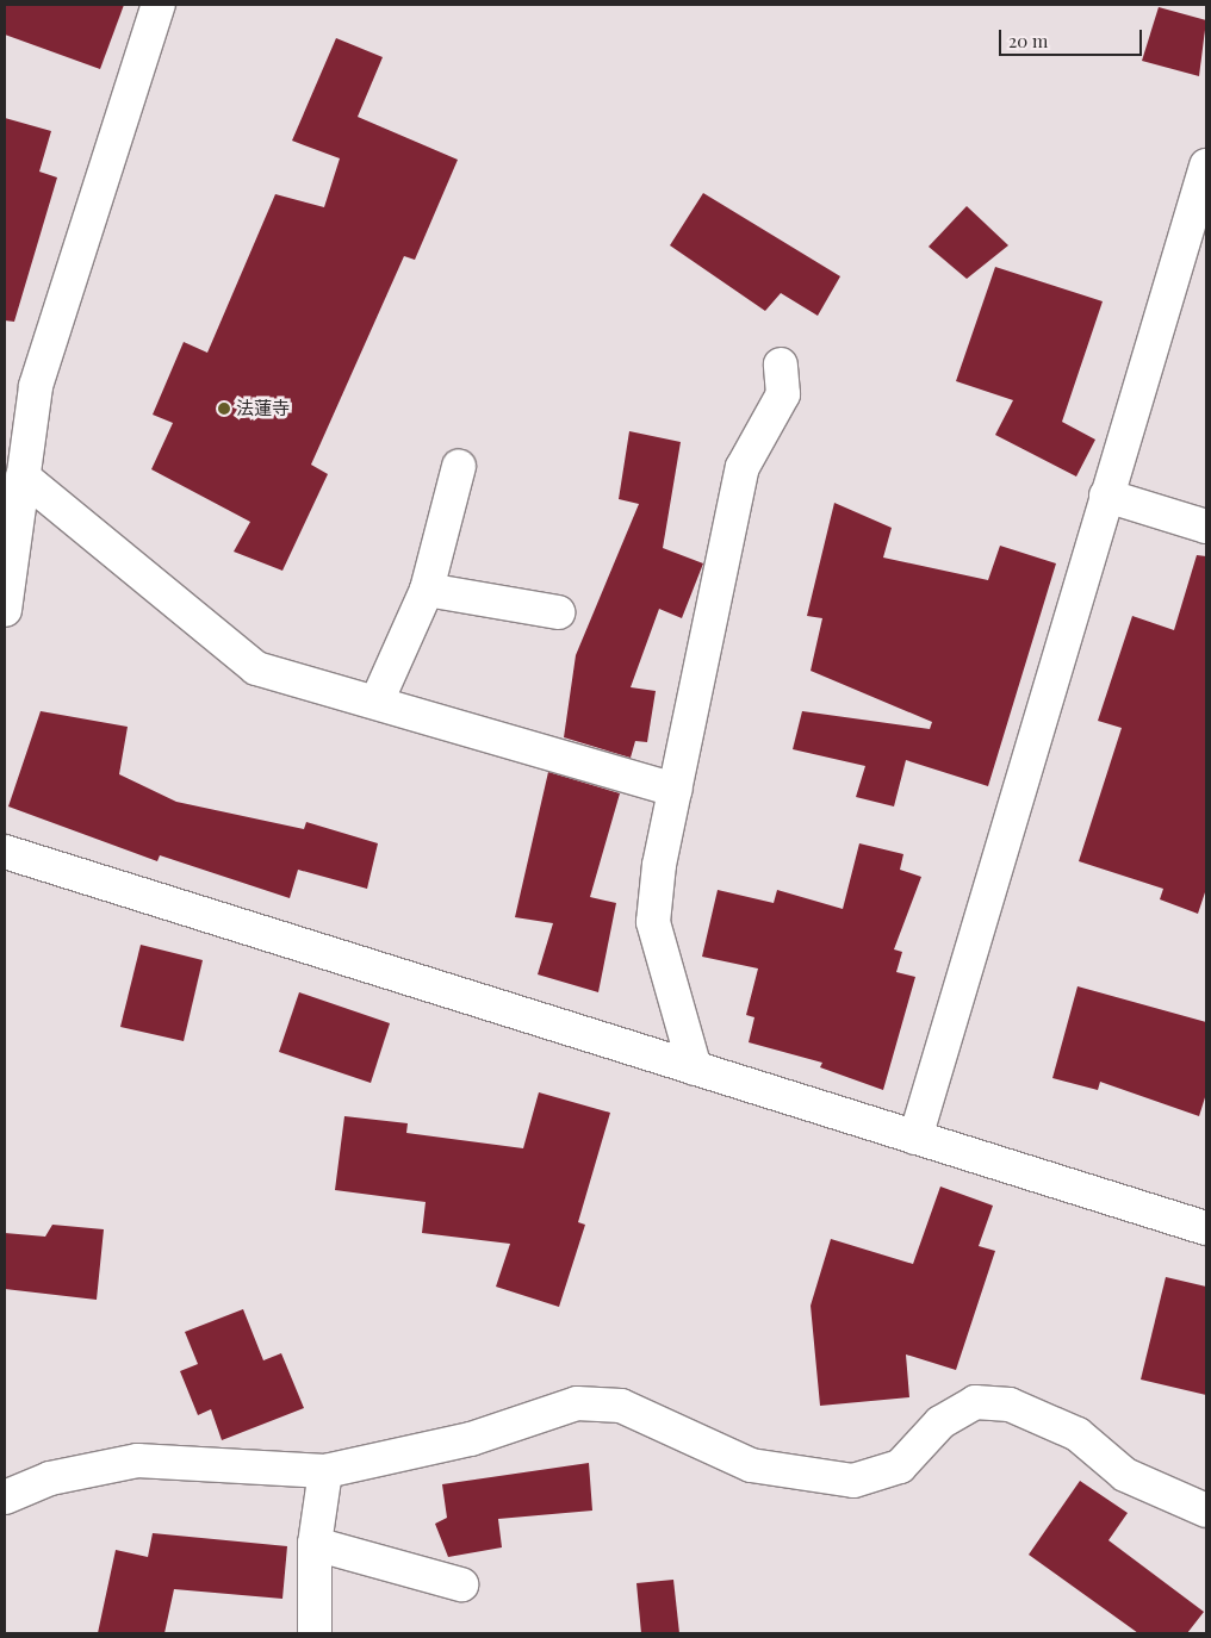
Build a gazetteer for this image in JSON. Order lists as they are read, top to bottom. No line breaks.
{"places":["法蓮寺"],"scale_bar":"20 m"}
